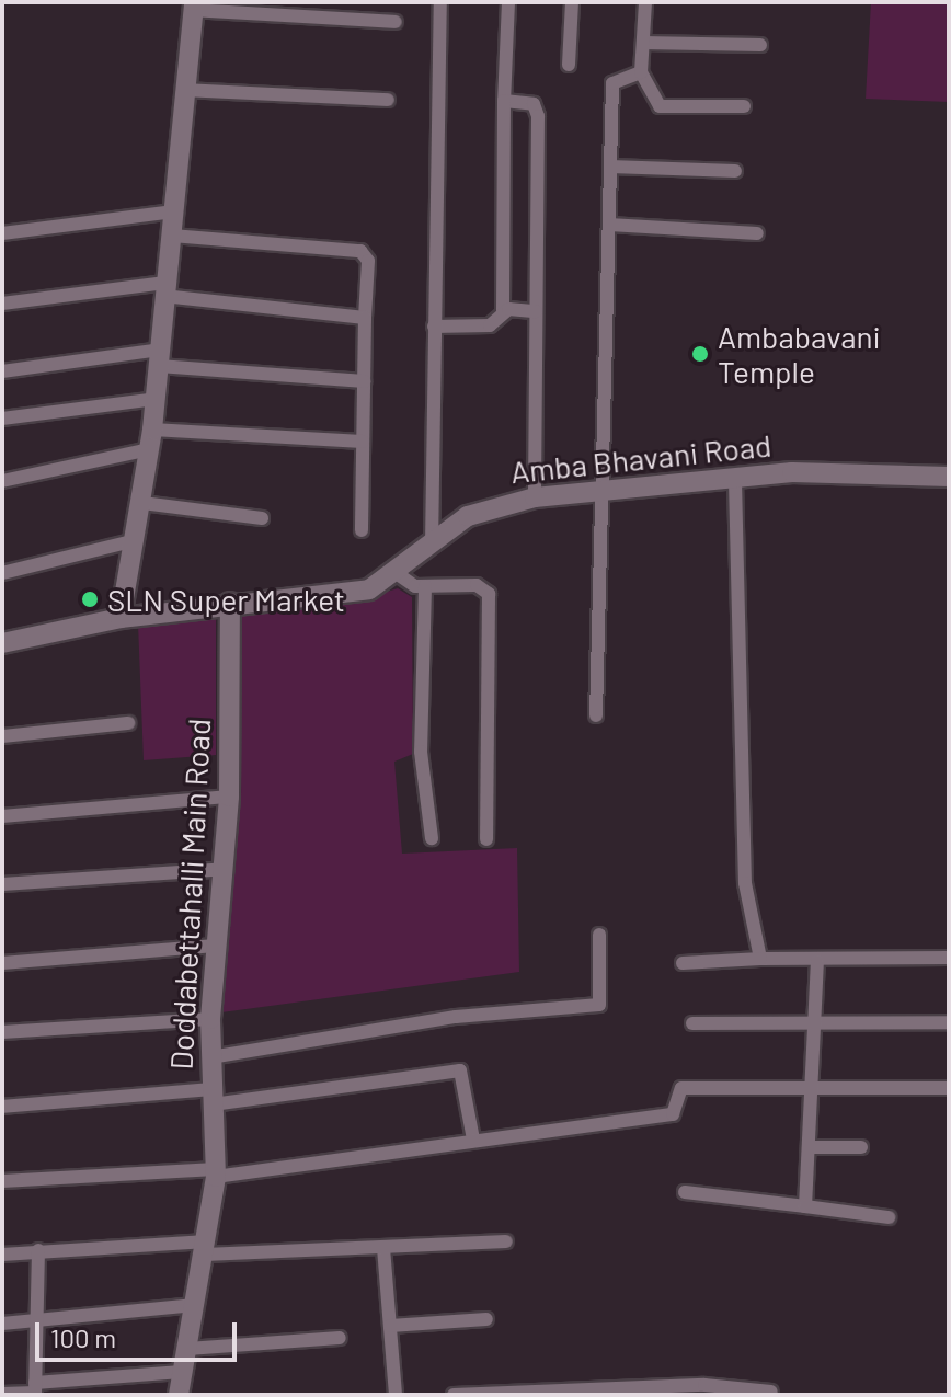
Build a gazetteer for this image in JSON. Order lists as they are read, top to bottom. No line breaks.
{"streets":{"street":["Amba Bhavani Road","Doddabettahalli Main Road"]},"crossings":[["Amba Bhavani Road","Doddabettahalli Main Road"]],"places":["Ambabavani Temple","SLN Super Market"],"scale_bar":"100 m"}
